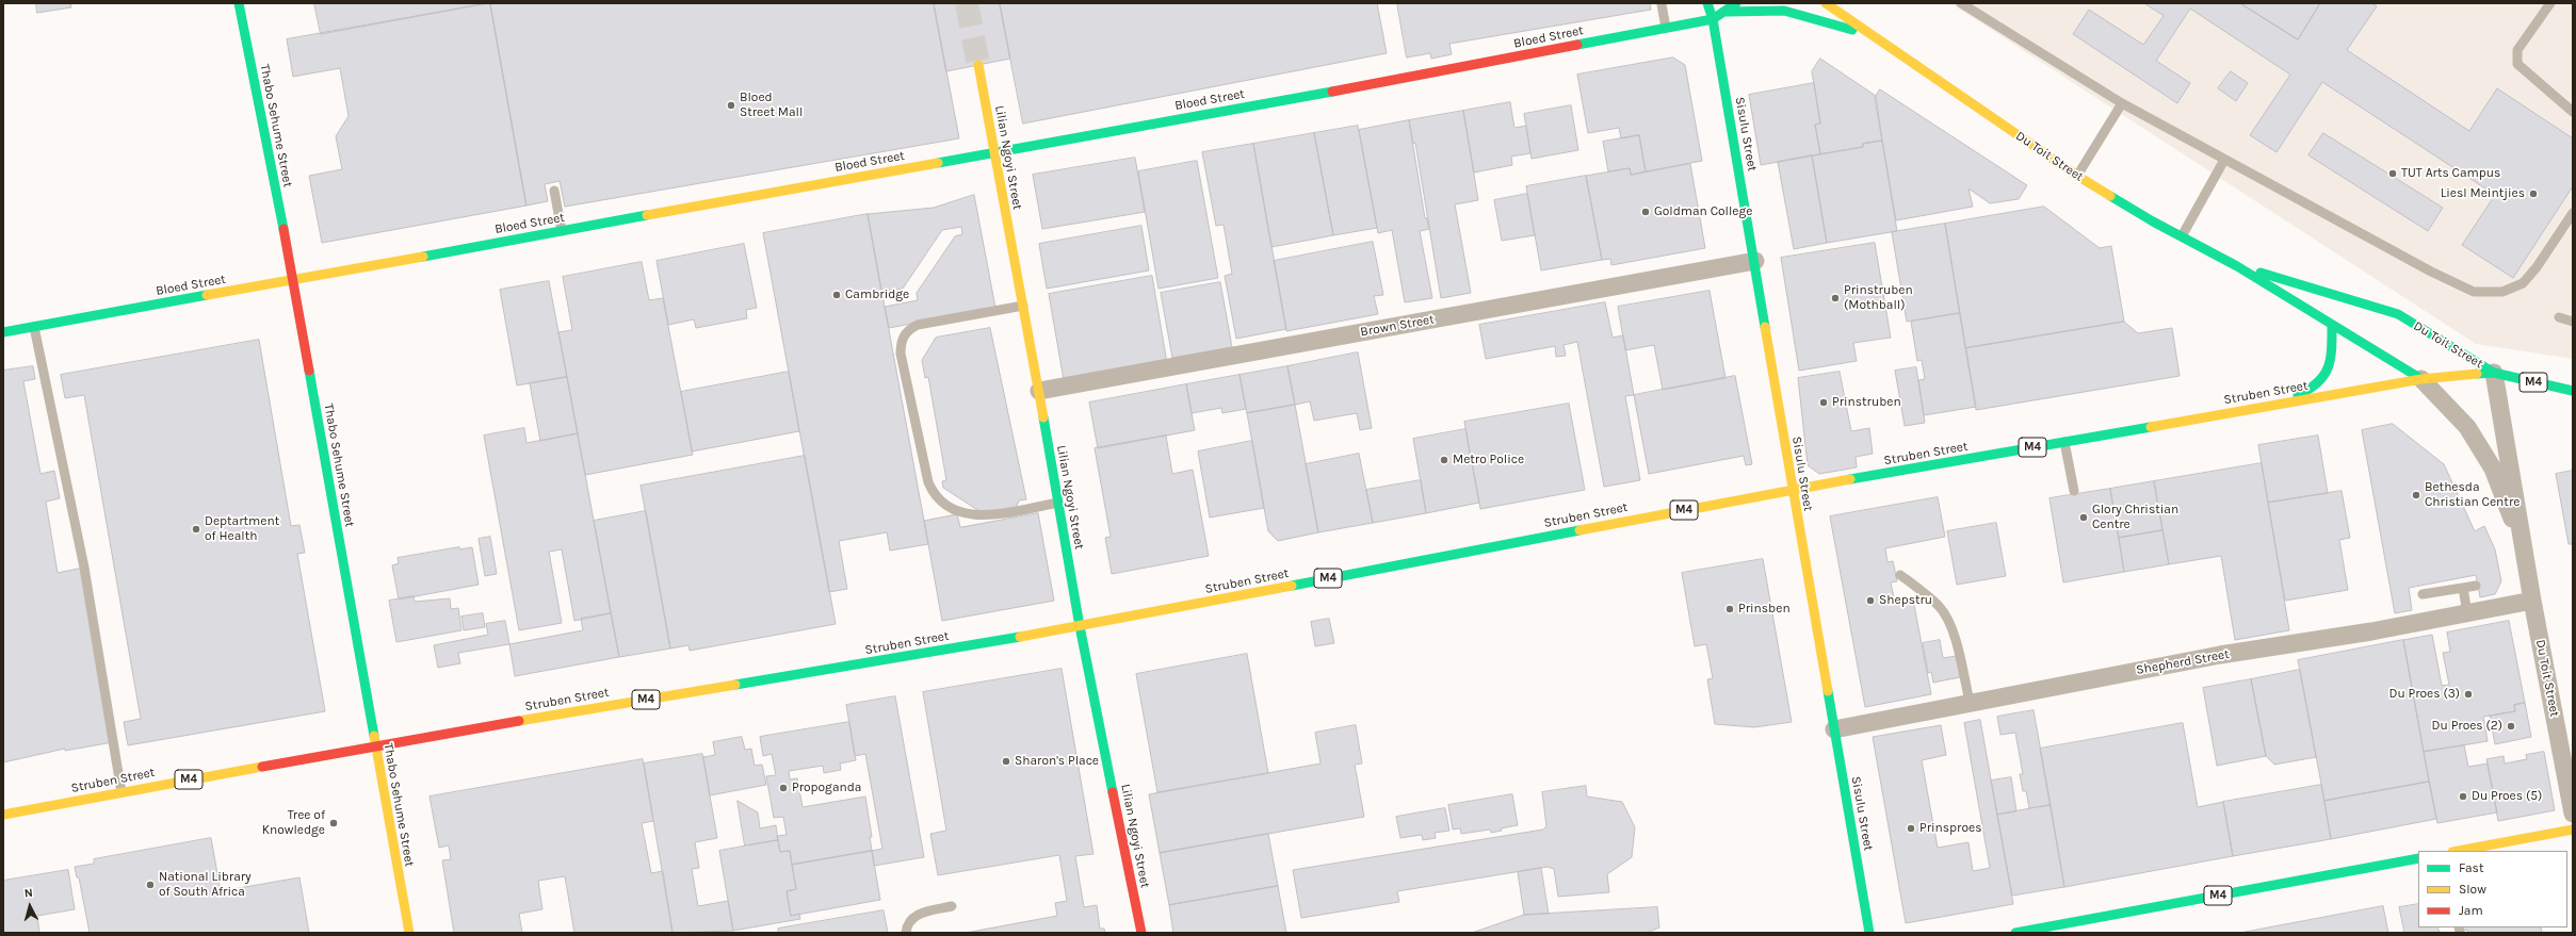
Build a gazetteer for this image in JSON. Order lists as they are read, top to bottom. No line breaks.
{"streets":{"main road":["Bloed Street","Thabo Sehume Street","Sisulu Street","Du Toit Street","Lilian Ngoyi Street","M4","Struben Street"],"street":["Brown Street","Shepherd Street"]},"crossings":[["Bloed Street","Thabo Sehume Street"],["Bloed Street","Sisulu Street"],["Bloed Street","Du Toit Street"],["Bloed Street","Lilian Ngoyi Street"],["Thabo Sehume Street","Struben Street"],["Sisulu Street","Brown Street"],["Sisulu Street","Struben Street"],["Sisulu Street","Shepherd Street"],["Du Toit Street","M4"],["Du Toit Street","Struben Street"],["Du Toit Street","Shepherd Street"],["Lilian Ngoyi Street","Brown Street"],["Lilian Ngoyi Street","Struben Street"],["M4","Struben Street"]],"places":["Bloed Street Mall","TUT Arts Campus","Liesl Meintjies","Goldman College","Cambridge","Prinstruben (Mothball)","Prinstruben","Metro Police","Bethesda Christian Centre","Glory Christian Centre","Deptartment of Health","Shepstru","Prinsben","Du Proes (3)","Du Proes (2)","Sharon's Place","Propoganda","Du Proes (5)","Tree of Knowledge","Prinsproes","National Library of South Africa"],"legend":["Fast","Slow","Jam"],"north":"top"}
